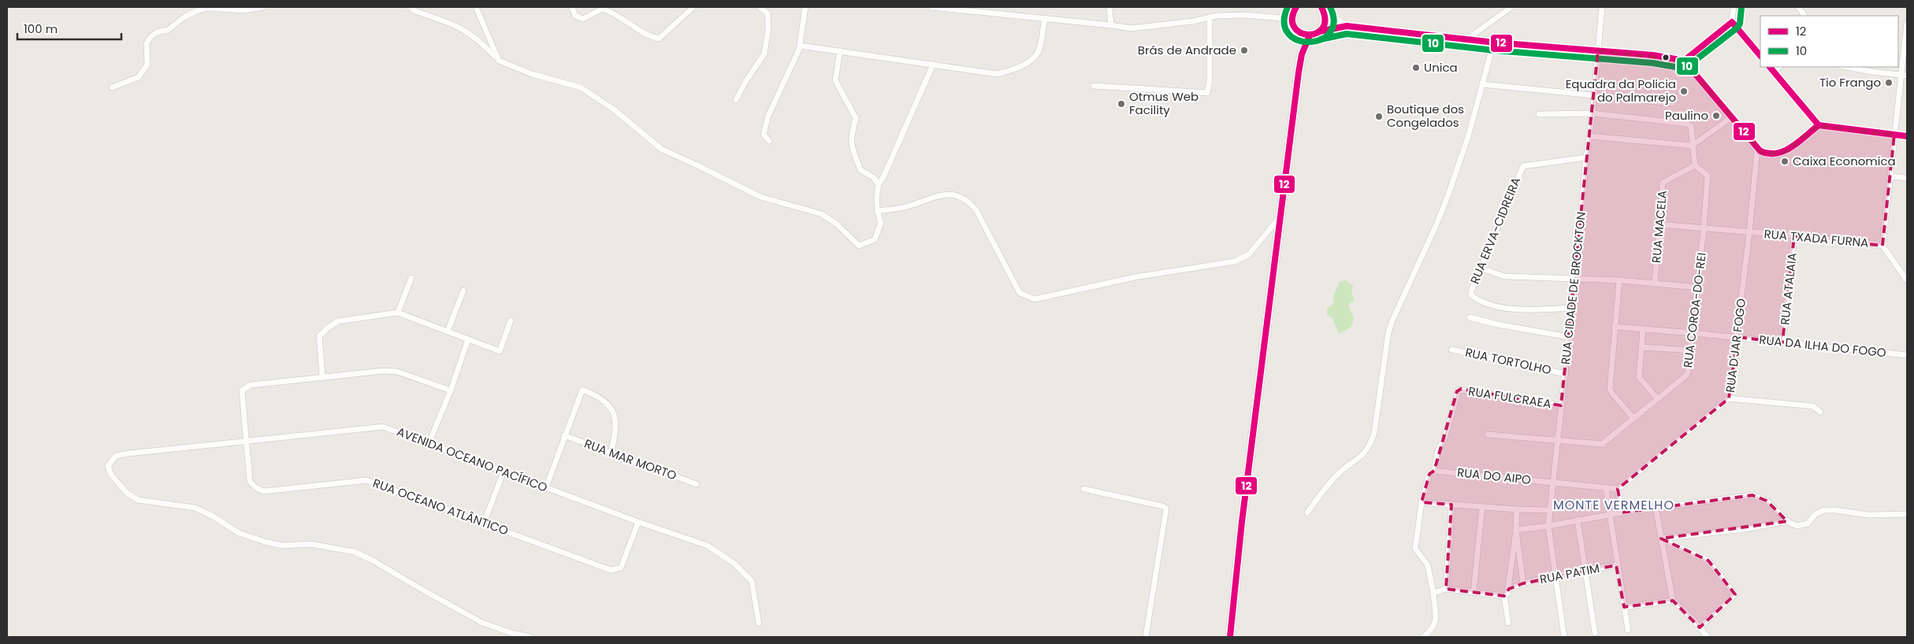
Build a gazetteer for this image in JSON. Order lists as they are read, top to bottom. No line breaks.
{"streets":{"street":["RUA MACELA","RUA ERVA-CIDREIRA","RUA TXADA FURNA","RUA CIDADE DE BROCKTON","RUA ATALAIA","RUA COROA-DO-REI","RUA D'JAR FOGO","RUA DA ILHA DO FOGO","RUA TORTOLHO","RUA FULCRAEA","AVENIDA OCEANO PACÍFICO","RUA MAR MORTO","RUA DO AIPO","RUA OCEANO ATLÂNTICO","RUA PATIM"]},"crossings":[["RUA MACELA","RUA TXADA FURNA"],["RUA MACELA","RUA COROA-DO-REI"],["RUA ERVA-CIDREIRA","RUA CIDADE DE BROCKTON"],["RUA TXADA FURNA","RUA ATALAIA"],["RUA TXADA FURNA","RUA COROA-DO-REI"],["RUA TXADA FURNA","RUA D'JAR FOGO"],["RUA CIDADE DE BROCKTON","RUA COROA-DO-REI"],["RUA CIDADE DE BROCKTON","RUA TORTOLHO"],["RUA CIDADE DE BROCKTON","RUA FULCRAEA"],["RUA CIDADE DE BROCKTON","RUA DO AIPO"],["RUA CIDADE DE BROCKTON","RUA PATIM"],["RUA ATALAIA","RUA DA ILHA DO FOGO"],["RUA COROA-DO-REI","RUA DA ILHA DO FOGO"],["RUA D'JAR FOGO","RUA DA ILHA DO FOGO"],["RUA D'JAR FOGO","RUA DO AIPO"],["RUA FULCRAEA","RUA DO AIPO"],["AVENIDA OCEANO PACÍFICO","RUA OCEANO ATLÂNTICO"]],"districts":["MONTE VERMELHO"],"places":["Brás de Andrade","Unica","Tio Frango","Equadra da Policia do Palmarejo","Otmus Web Facility","Paulino","Boutique dos Congelados","Caixa Economica"],"lines":["transit line 12","transit line 10"],"legend":["12","10"],"scale_bar":"100 m"}
